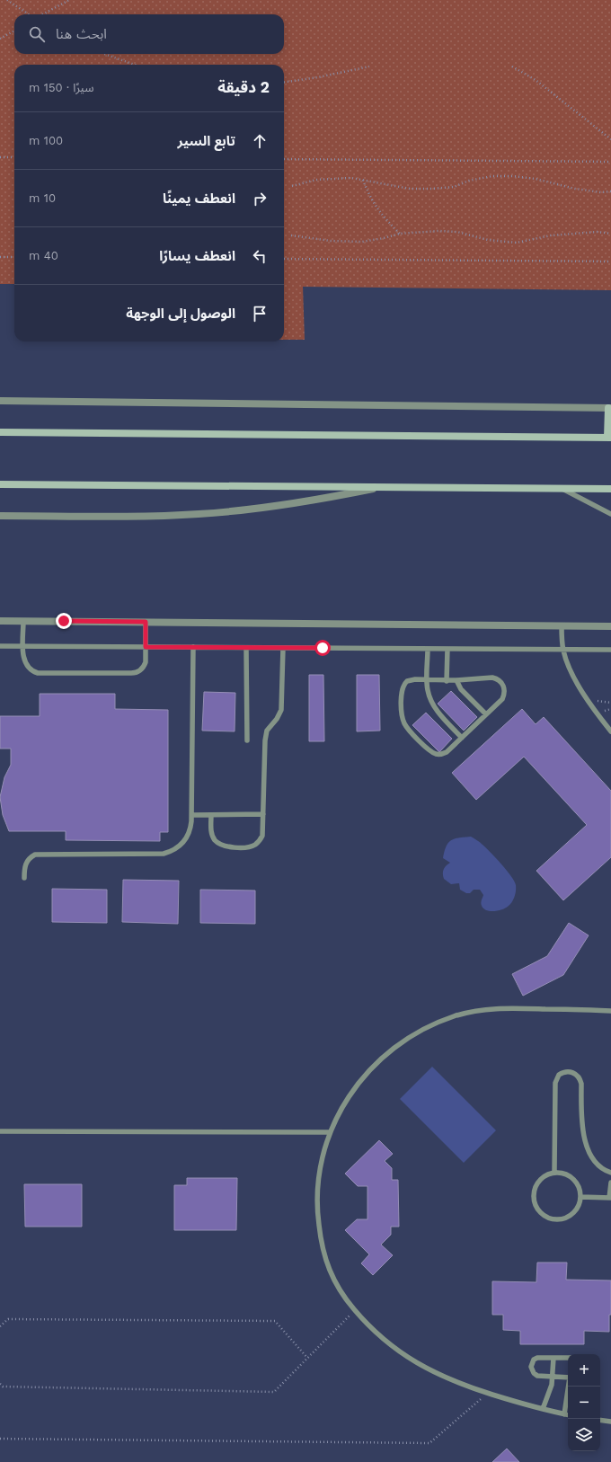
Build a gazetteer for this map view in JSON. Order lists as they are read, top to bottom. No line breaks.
{"page":{"search":"ابحث هنا","heading":["2 دقيقة","سيرًا · 150 m"],"list":[["تابع السير","100 m"],["انعطف يمينًا","10 m"],["انعطف يسارًا","40 m"],"الوصول إلى الوجهة"],"map_buttons":["+","−"]}}
